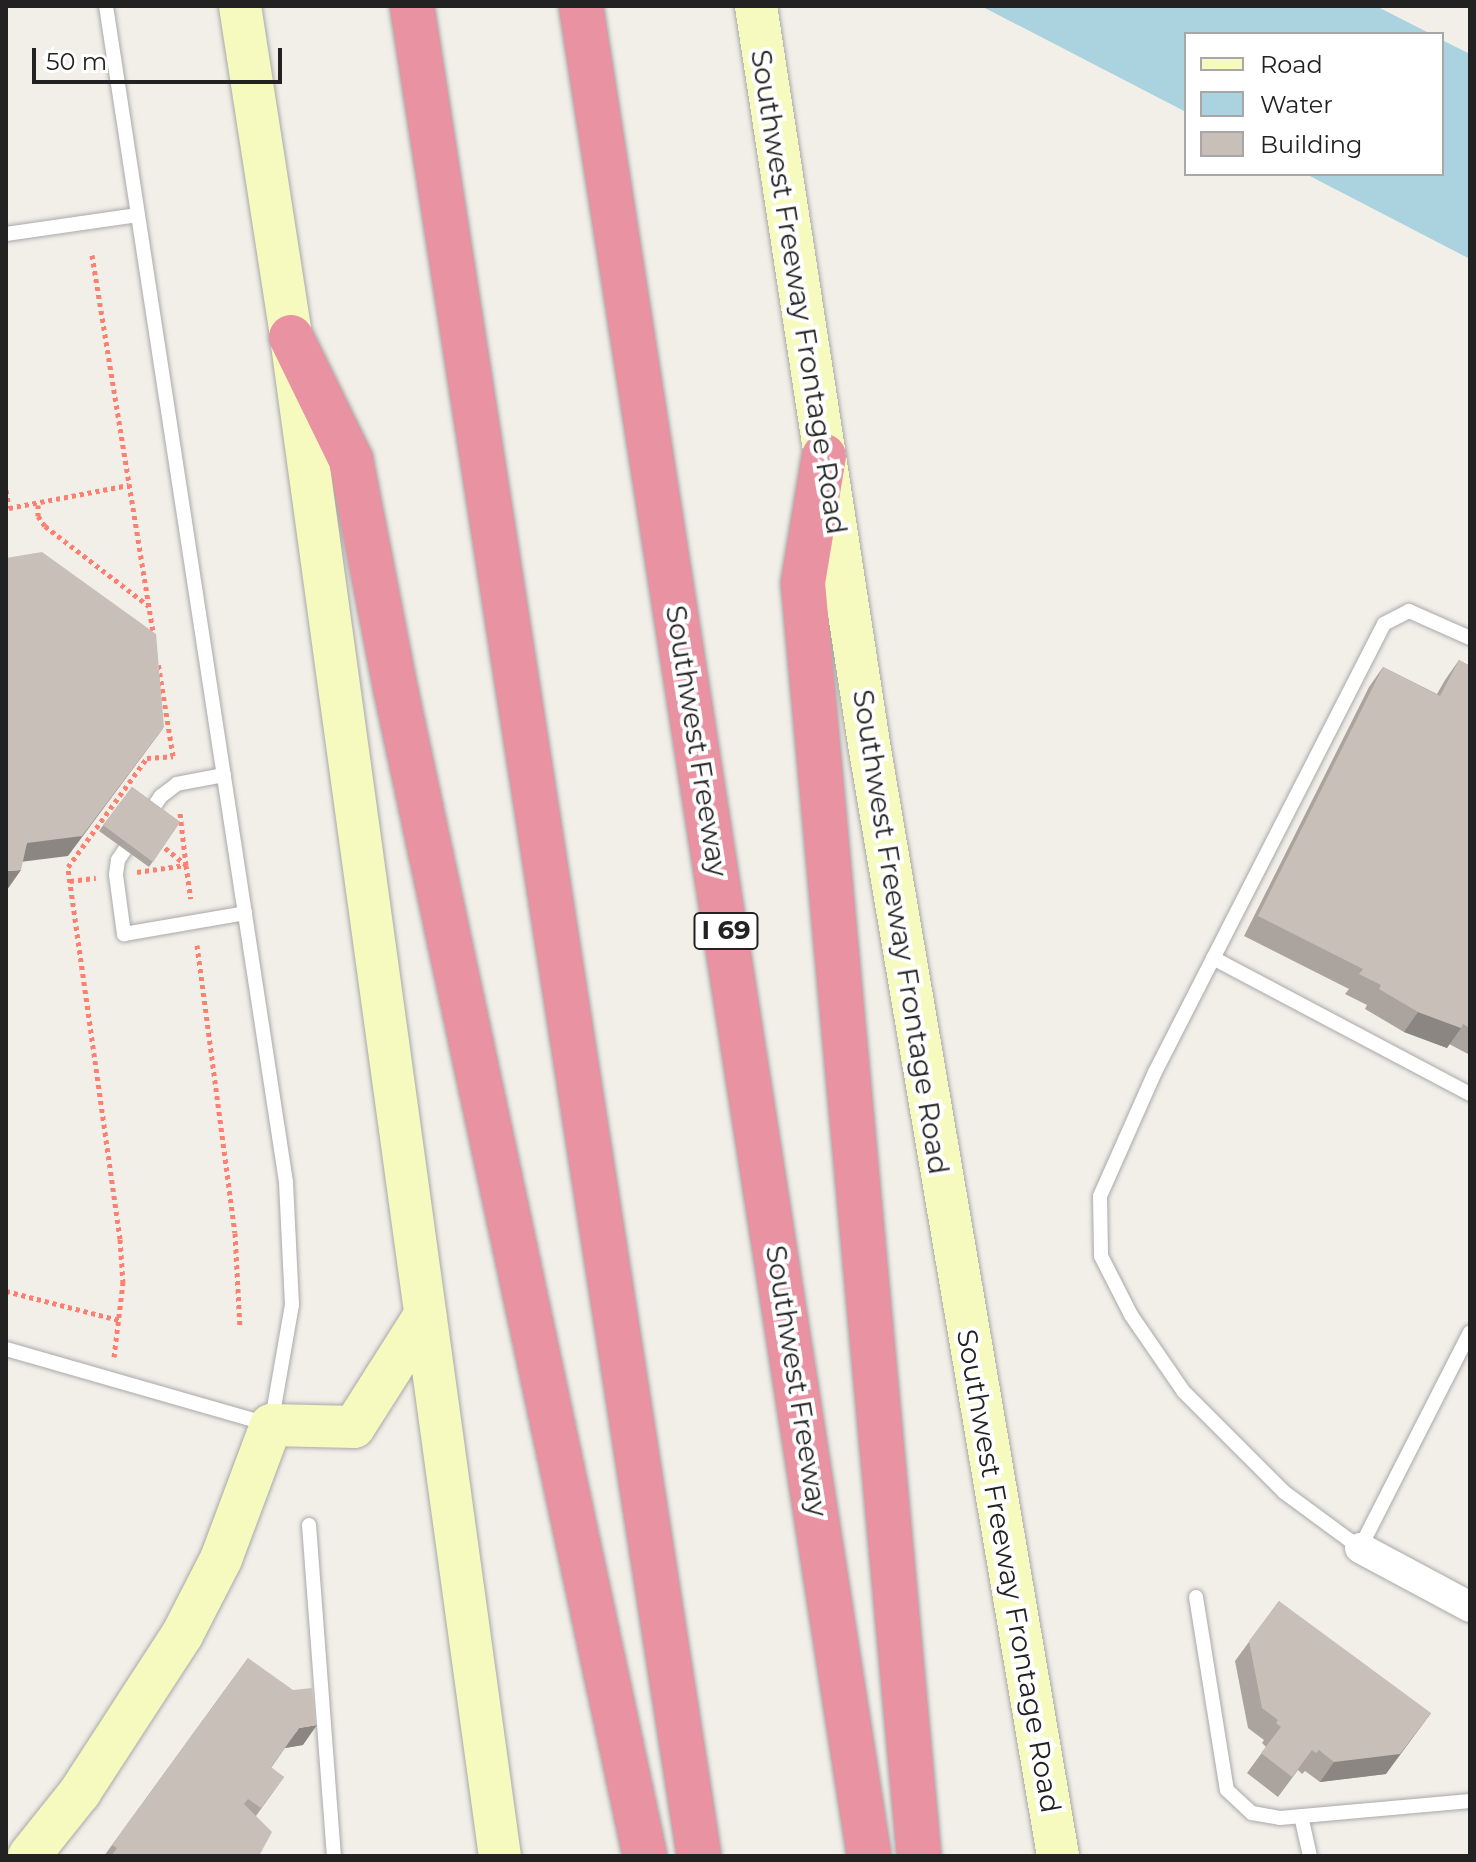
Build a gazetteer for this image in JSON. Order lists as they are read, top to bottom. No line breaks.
{"streets":{"highway":["Southwest Freeway","I 69"],"main road":["Southwest Freeway Frontage Road"]},"legend":["Road","Water","Building"],"scale_bar":"50 m"}
